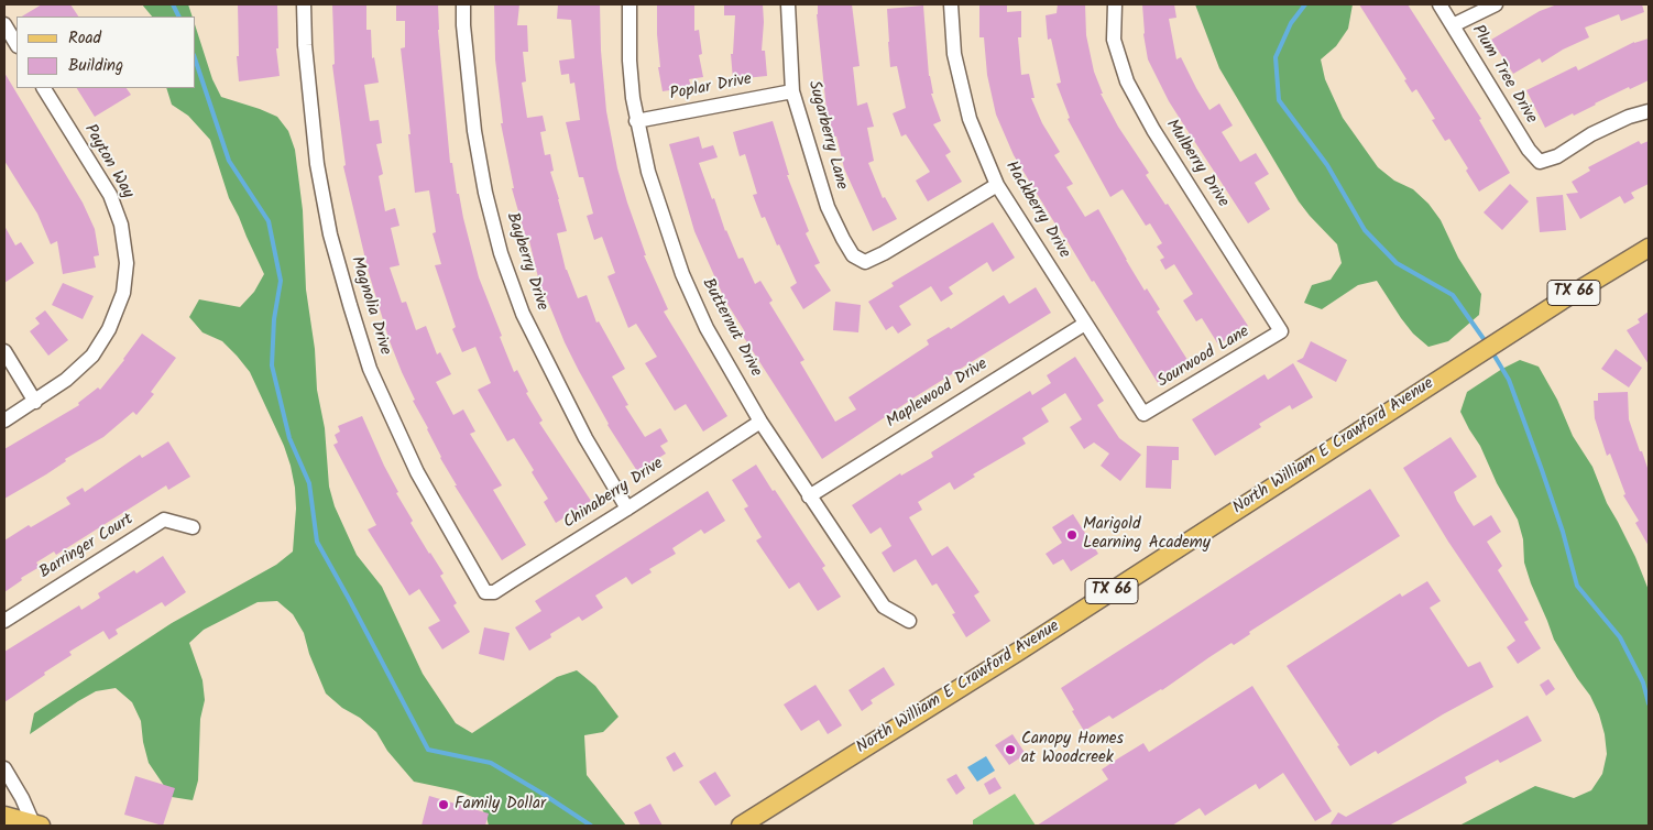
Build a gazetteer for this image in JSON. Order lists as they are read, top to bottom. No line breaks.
{"streets":{"main road":["TX 66","North William E Crawford Avenue"],"street":["Plum Tree Drive","Poplar Drive","Sugarberry Lane","Payton Way","Mulberry Drive","Hackberry Drive","Bayberry Drive","Magnolia Drive","Butternut Drive","Sourwood Lane","Maplewood Drive","Chinaberry Drive","Barringer Court"]},"crossings":[["Poplar Drive","Sugarberry Lane"],["Poplar Drive","Butternut Drive"],["Sugarberry Lane","Hackberry Drive"],["Mulberry Drive","Sourwood Lane"],["Hackberry Drive","Sourwood Lane"],["Hackberry Drive","Maplewood Drive"],["Bayberry Drive","Chinaberry Drive"],["Magnolia Drive","Chinaberry Drive"],["Butternut Drive","Maplewood Drive"],["Butternut Drive","Chinaberry Drive"]],"places":["Marigold Learning Academy","Canopy Homes at Woodcreek","Family Dollar"],"legend":["Road","Building"]}
